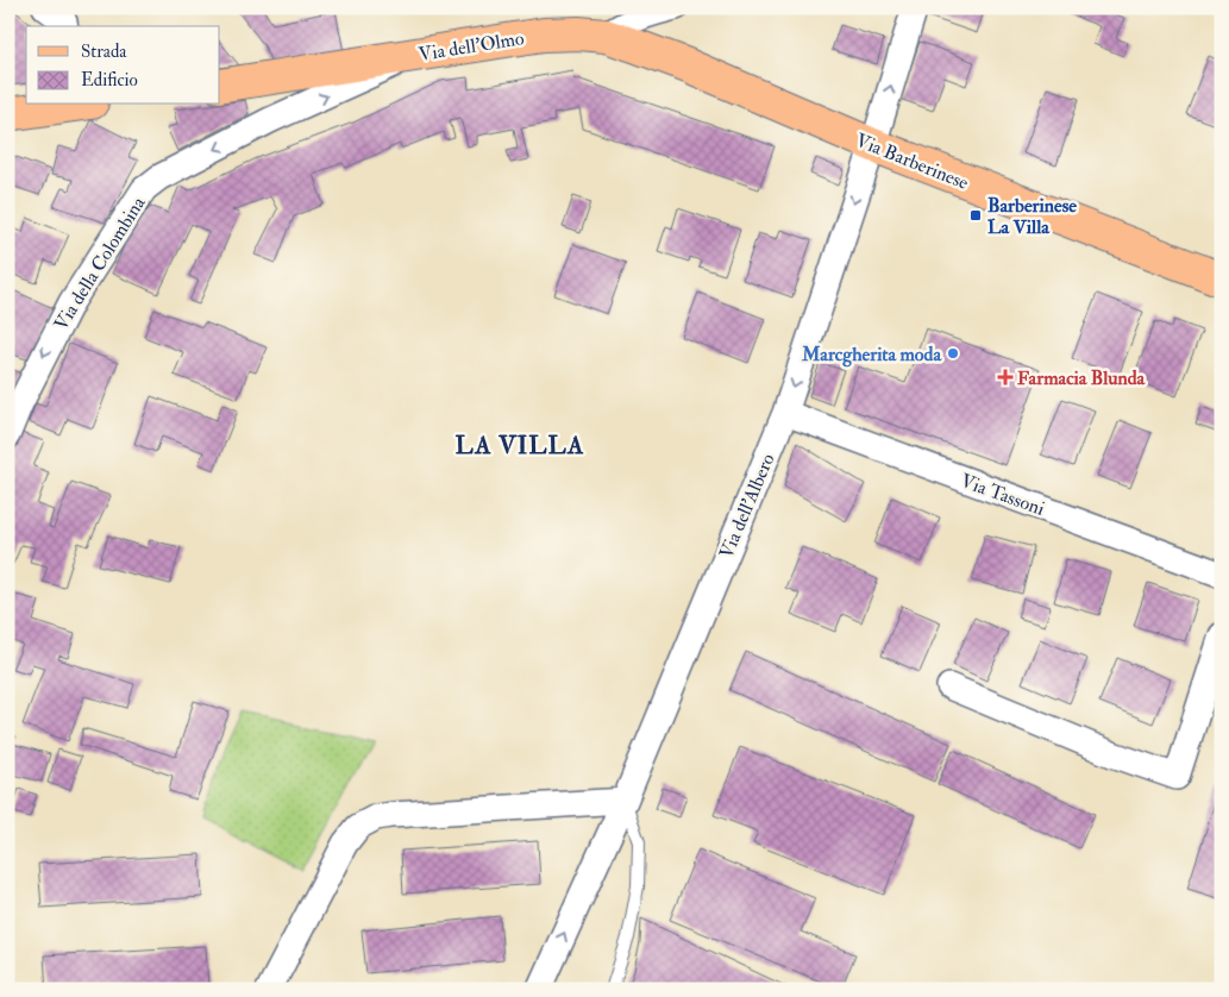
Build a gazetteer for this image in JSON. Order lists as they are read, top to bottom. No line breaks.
{"streets":{"main road":["Via dell'Olmo","Via Barberinese"],"street":["Via della Colombina","Via Tassoni","Via dell'Albero"]},"crossings":[["Via dell'Olmo","Via Barberinese"],["Via dell'Olmo","Via della Colombina"],["Via Barberinese","Via dell'Albero"],["Via Tassoni","Via dell'Albero"]],"districts":["LA VILLA"],"places":{"transit":["Barberinese La Villa"],"other":["Marcgherita moda"],"health":["Farmacia Blunda"]},"legend":["Strada","Edificio"]}
